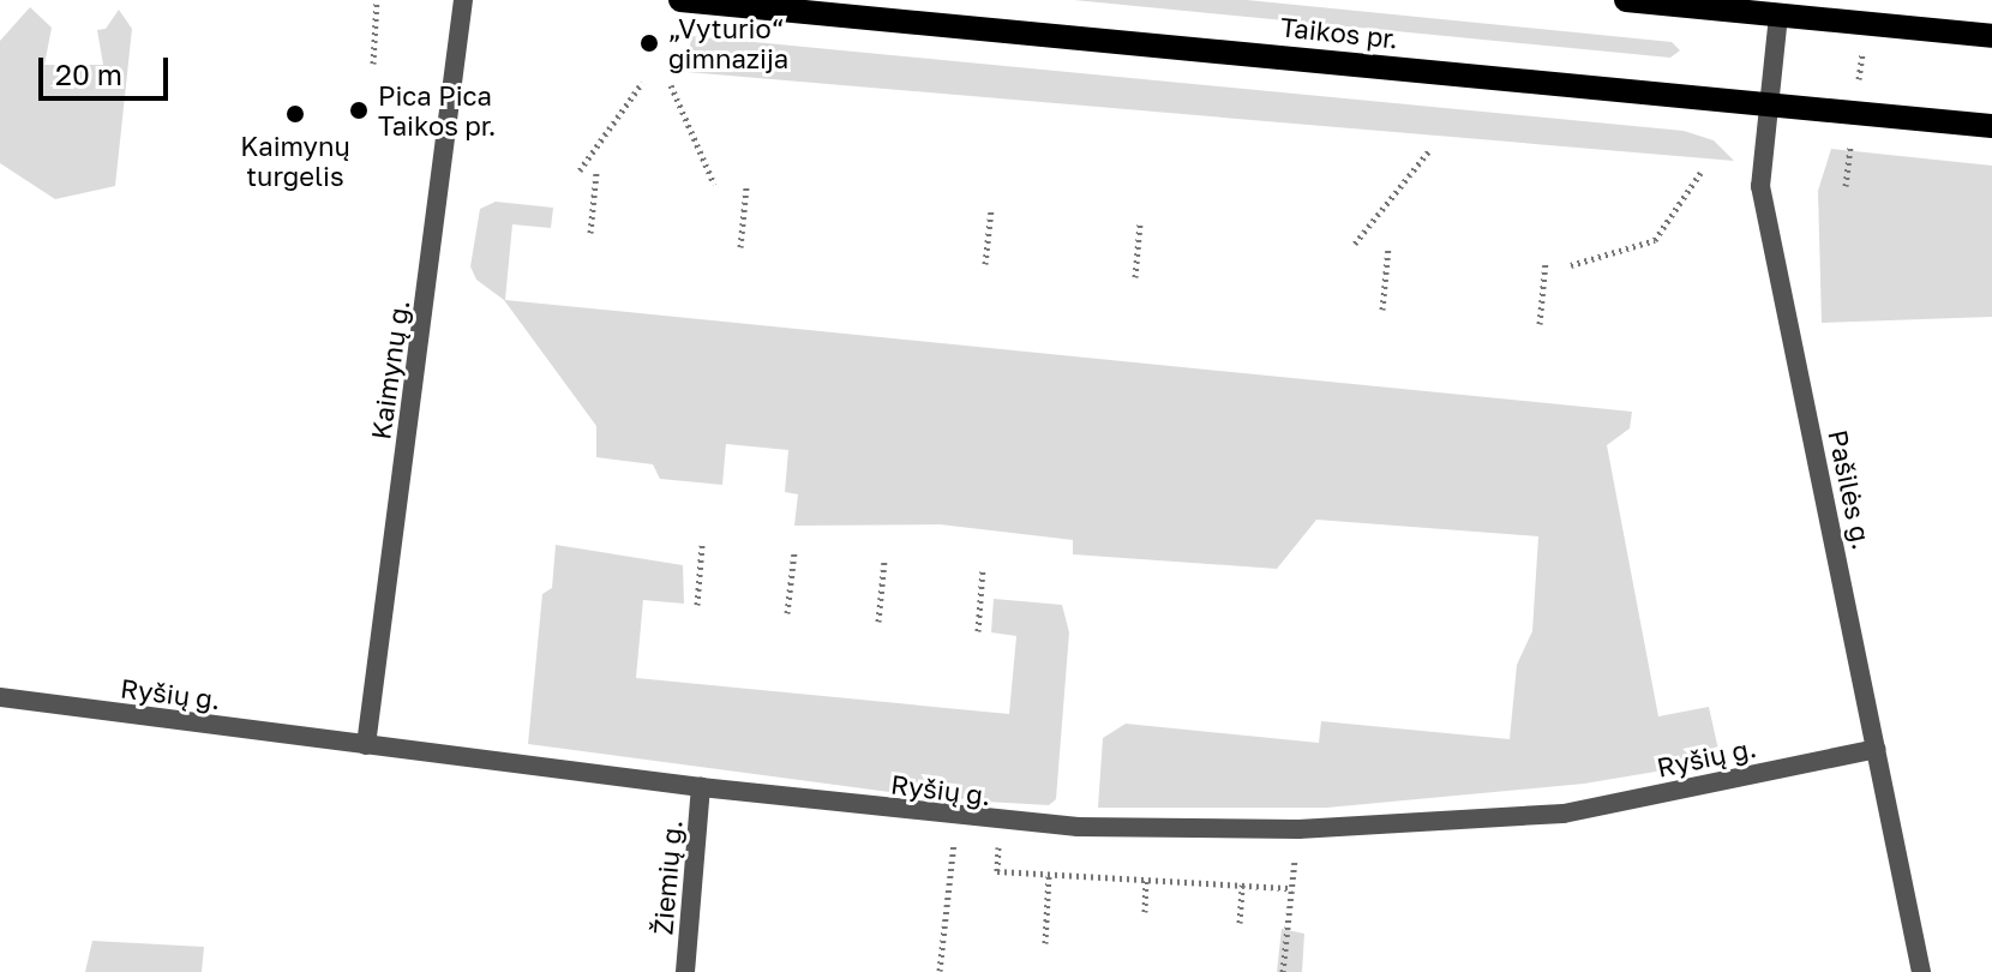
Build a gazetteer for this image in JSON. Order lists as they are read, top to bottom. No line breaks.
{"streets":{"main road":["Taikos pr."],"street":["Kaimynų g.","Pašilės g.","Ryšių g.","Žiemių g."]},"crossings":[["Taikos pr.","Pašilės g."],["Kaimynų g.","Ryšių g."],["Pašilės g.","Ryšių g."],["Ryšių g.","Žiemių g."]],"places":["„Vyturio“ gimnazija","Pica Pica Taikos pr.","Kaimynų turgelis"],"scale_bar":"20 m"}
